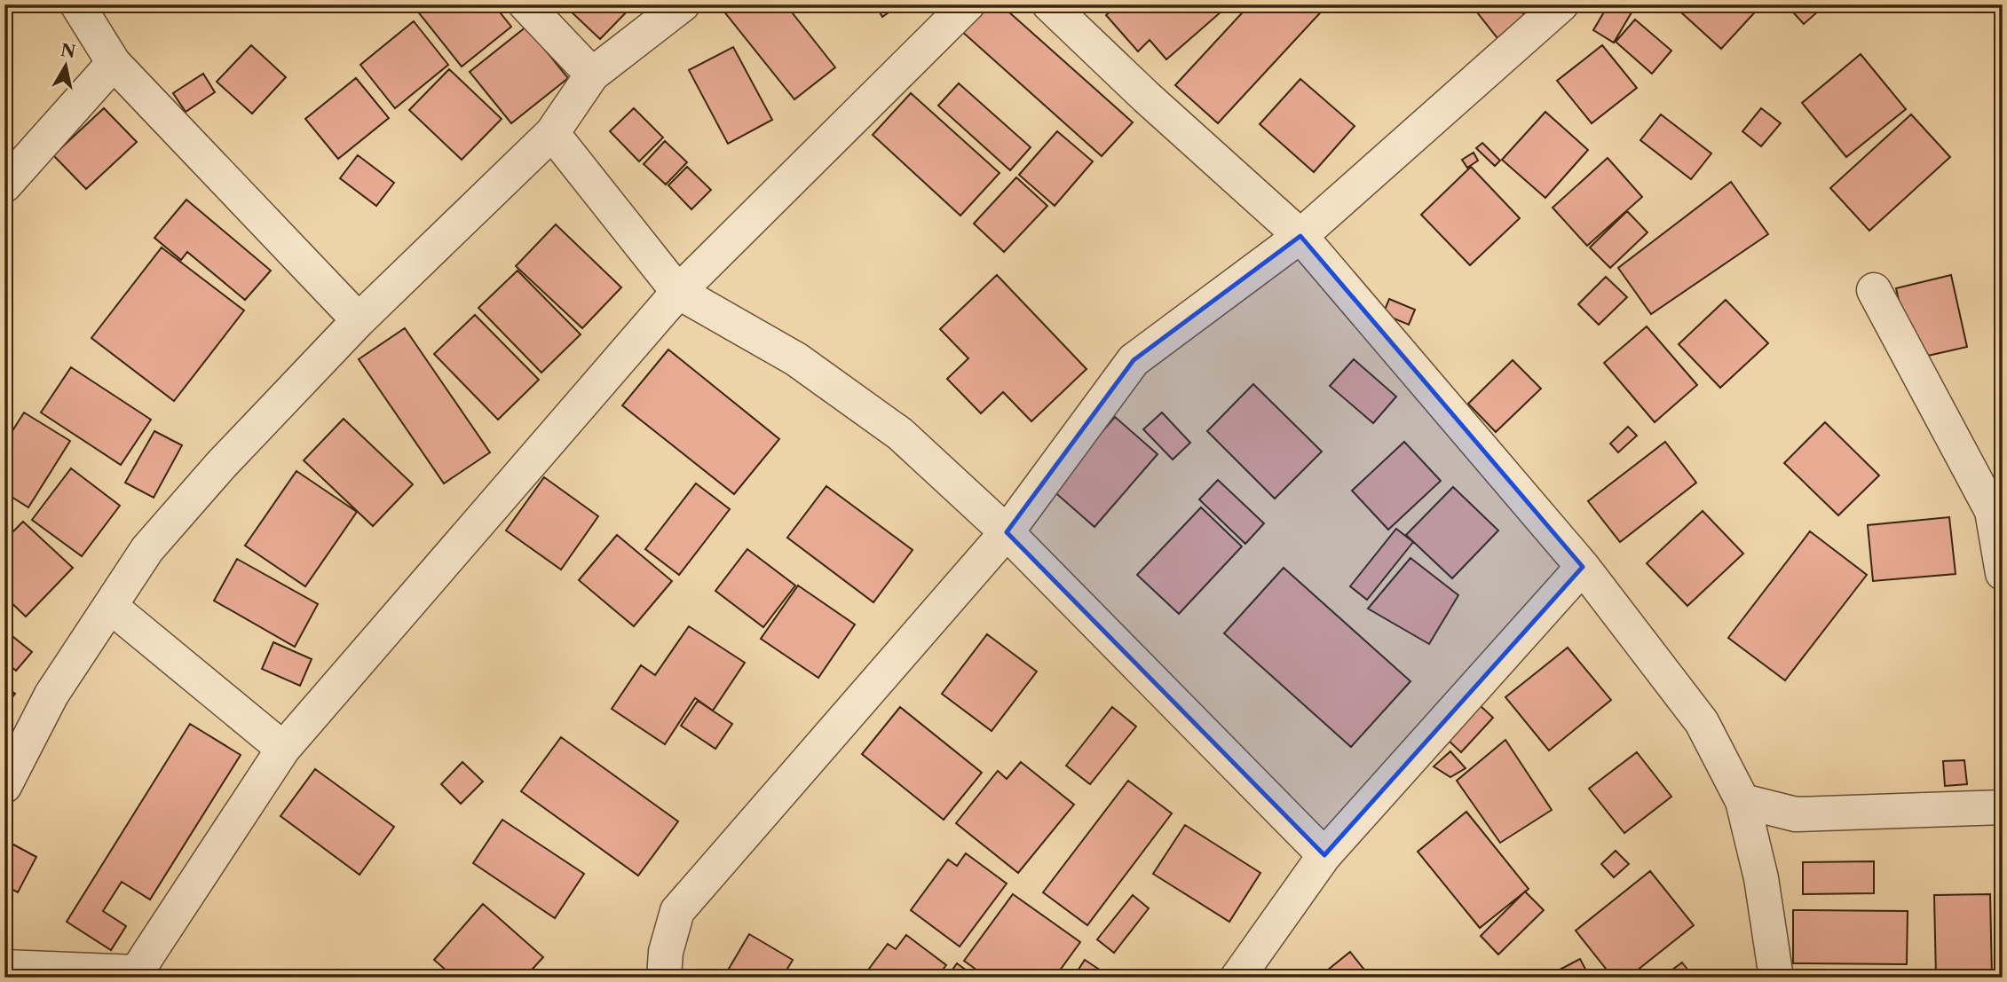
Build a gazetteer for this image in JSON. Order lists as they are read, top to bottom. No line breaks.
{"north":"top"}
